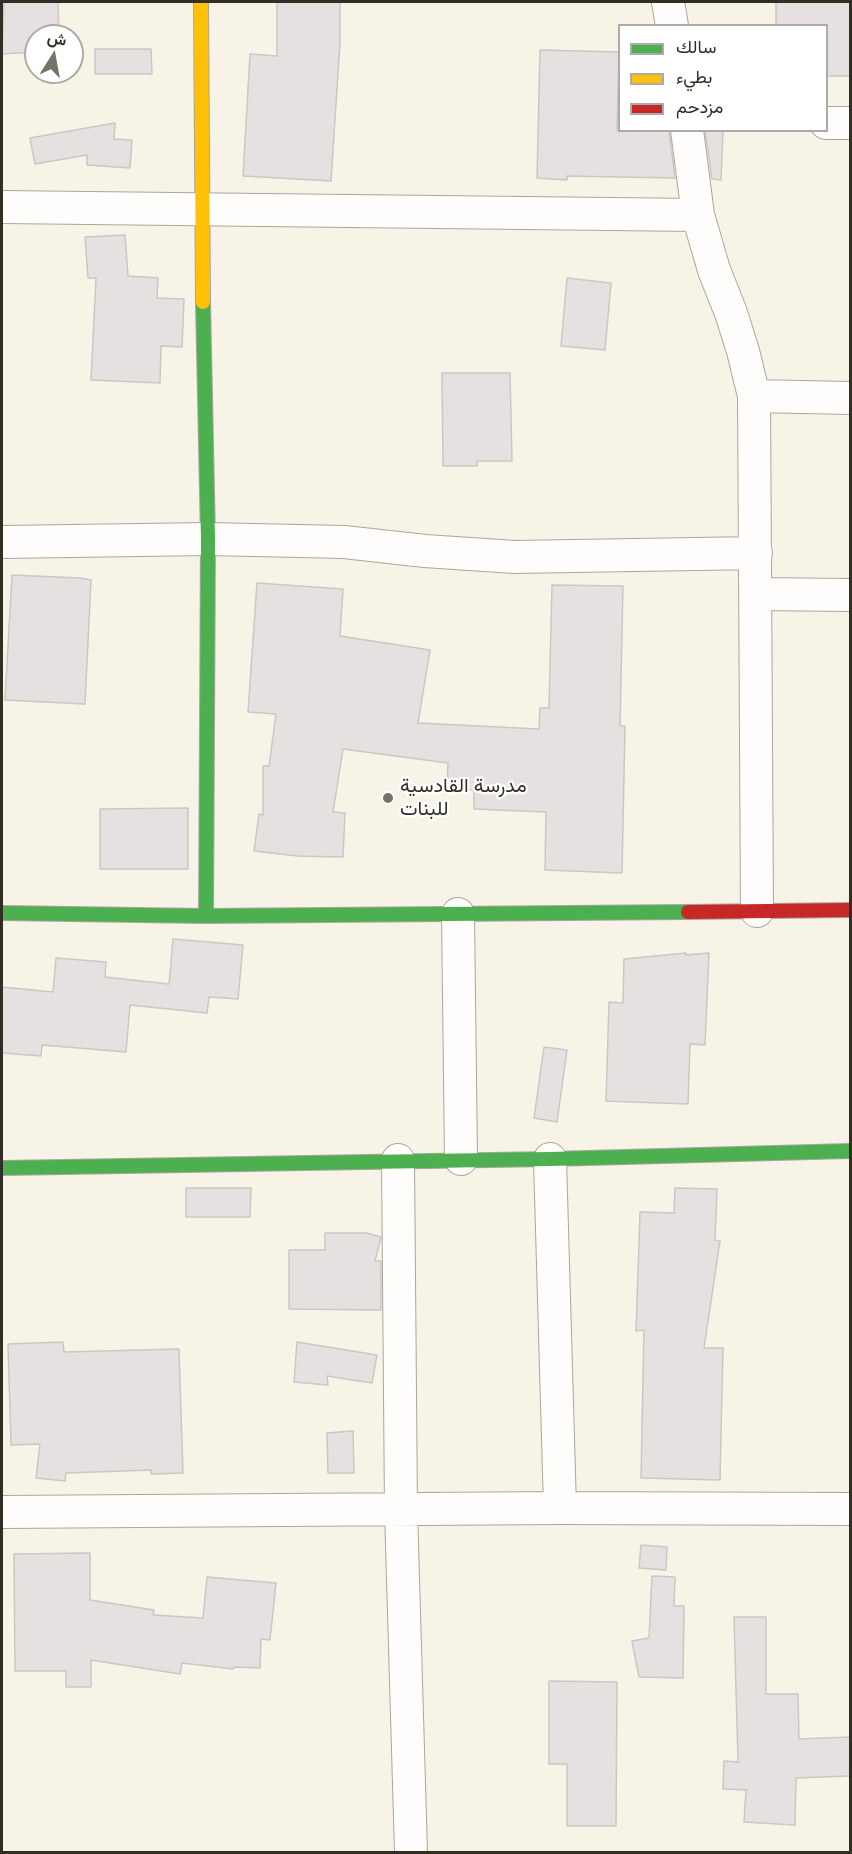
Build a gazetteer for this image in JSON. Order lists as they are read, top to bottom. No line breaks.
{"places":["مدرسة القادسية للبنات"],"legend":["سالك","بطيء","مزدحم"],"north":"top"}
